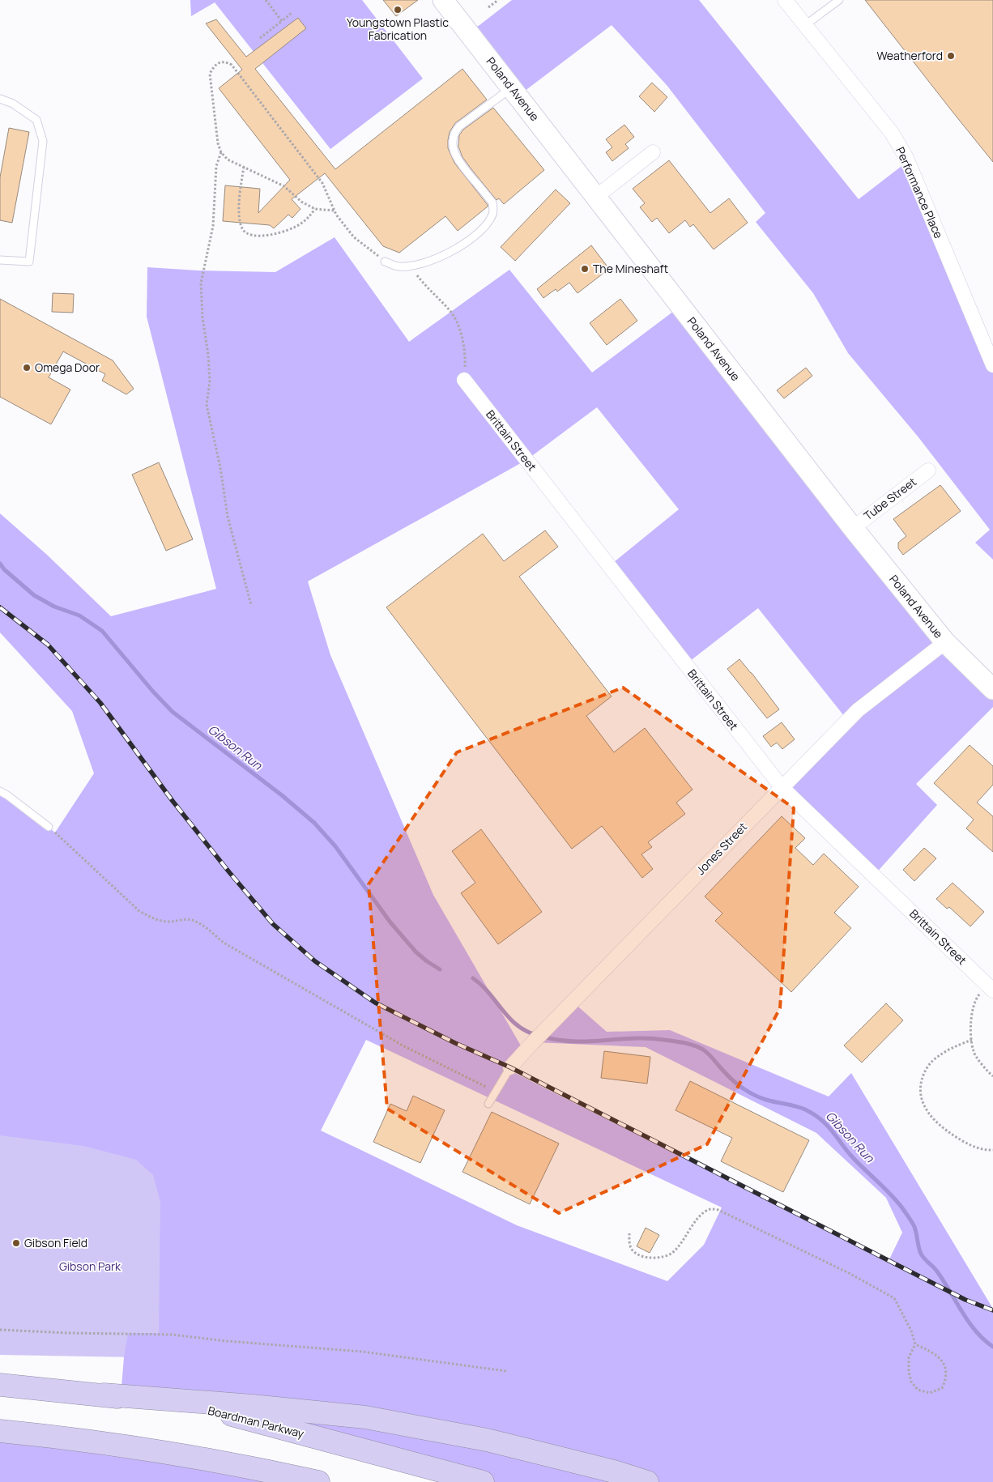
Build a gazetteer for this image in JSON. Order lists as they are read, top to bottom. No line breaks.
{"streets":{"highway":["Boardman Parkway"],"main road":["Poland Avenue"],"street":["Performance Place","Brittain Street","Tube Street","Jones Street"]},"crossings":[["Poland Avenue","Tube Street"],["Poland Avenue","Jones Street"],["Brittain Street","Jones Street"]],"water":["Gibson Run"],"parks":["Gibson Park"],"places":["Youngstown Plastic Fabrication","Weatherford","The Mineshaft","Omega Door","Gibson Field"]}
